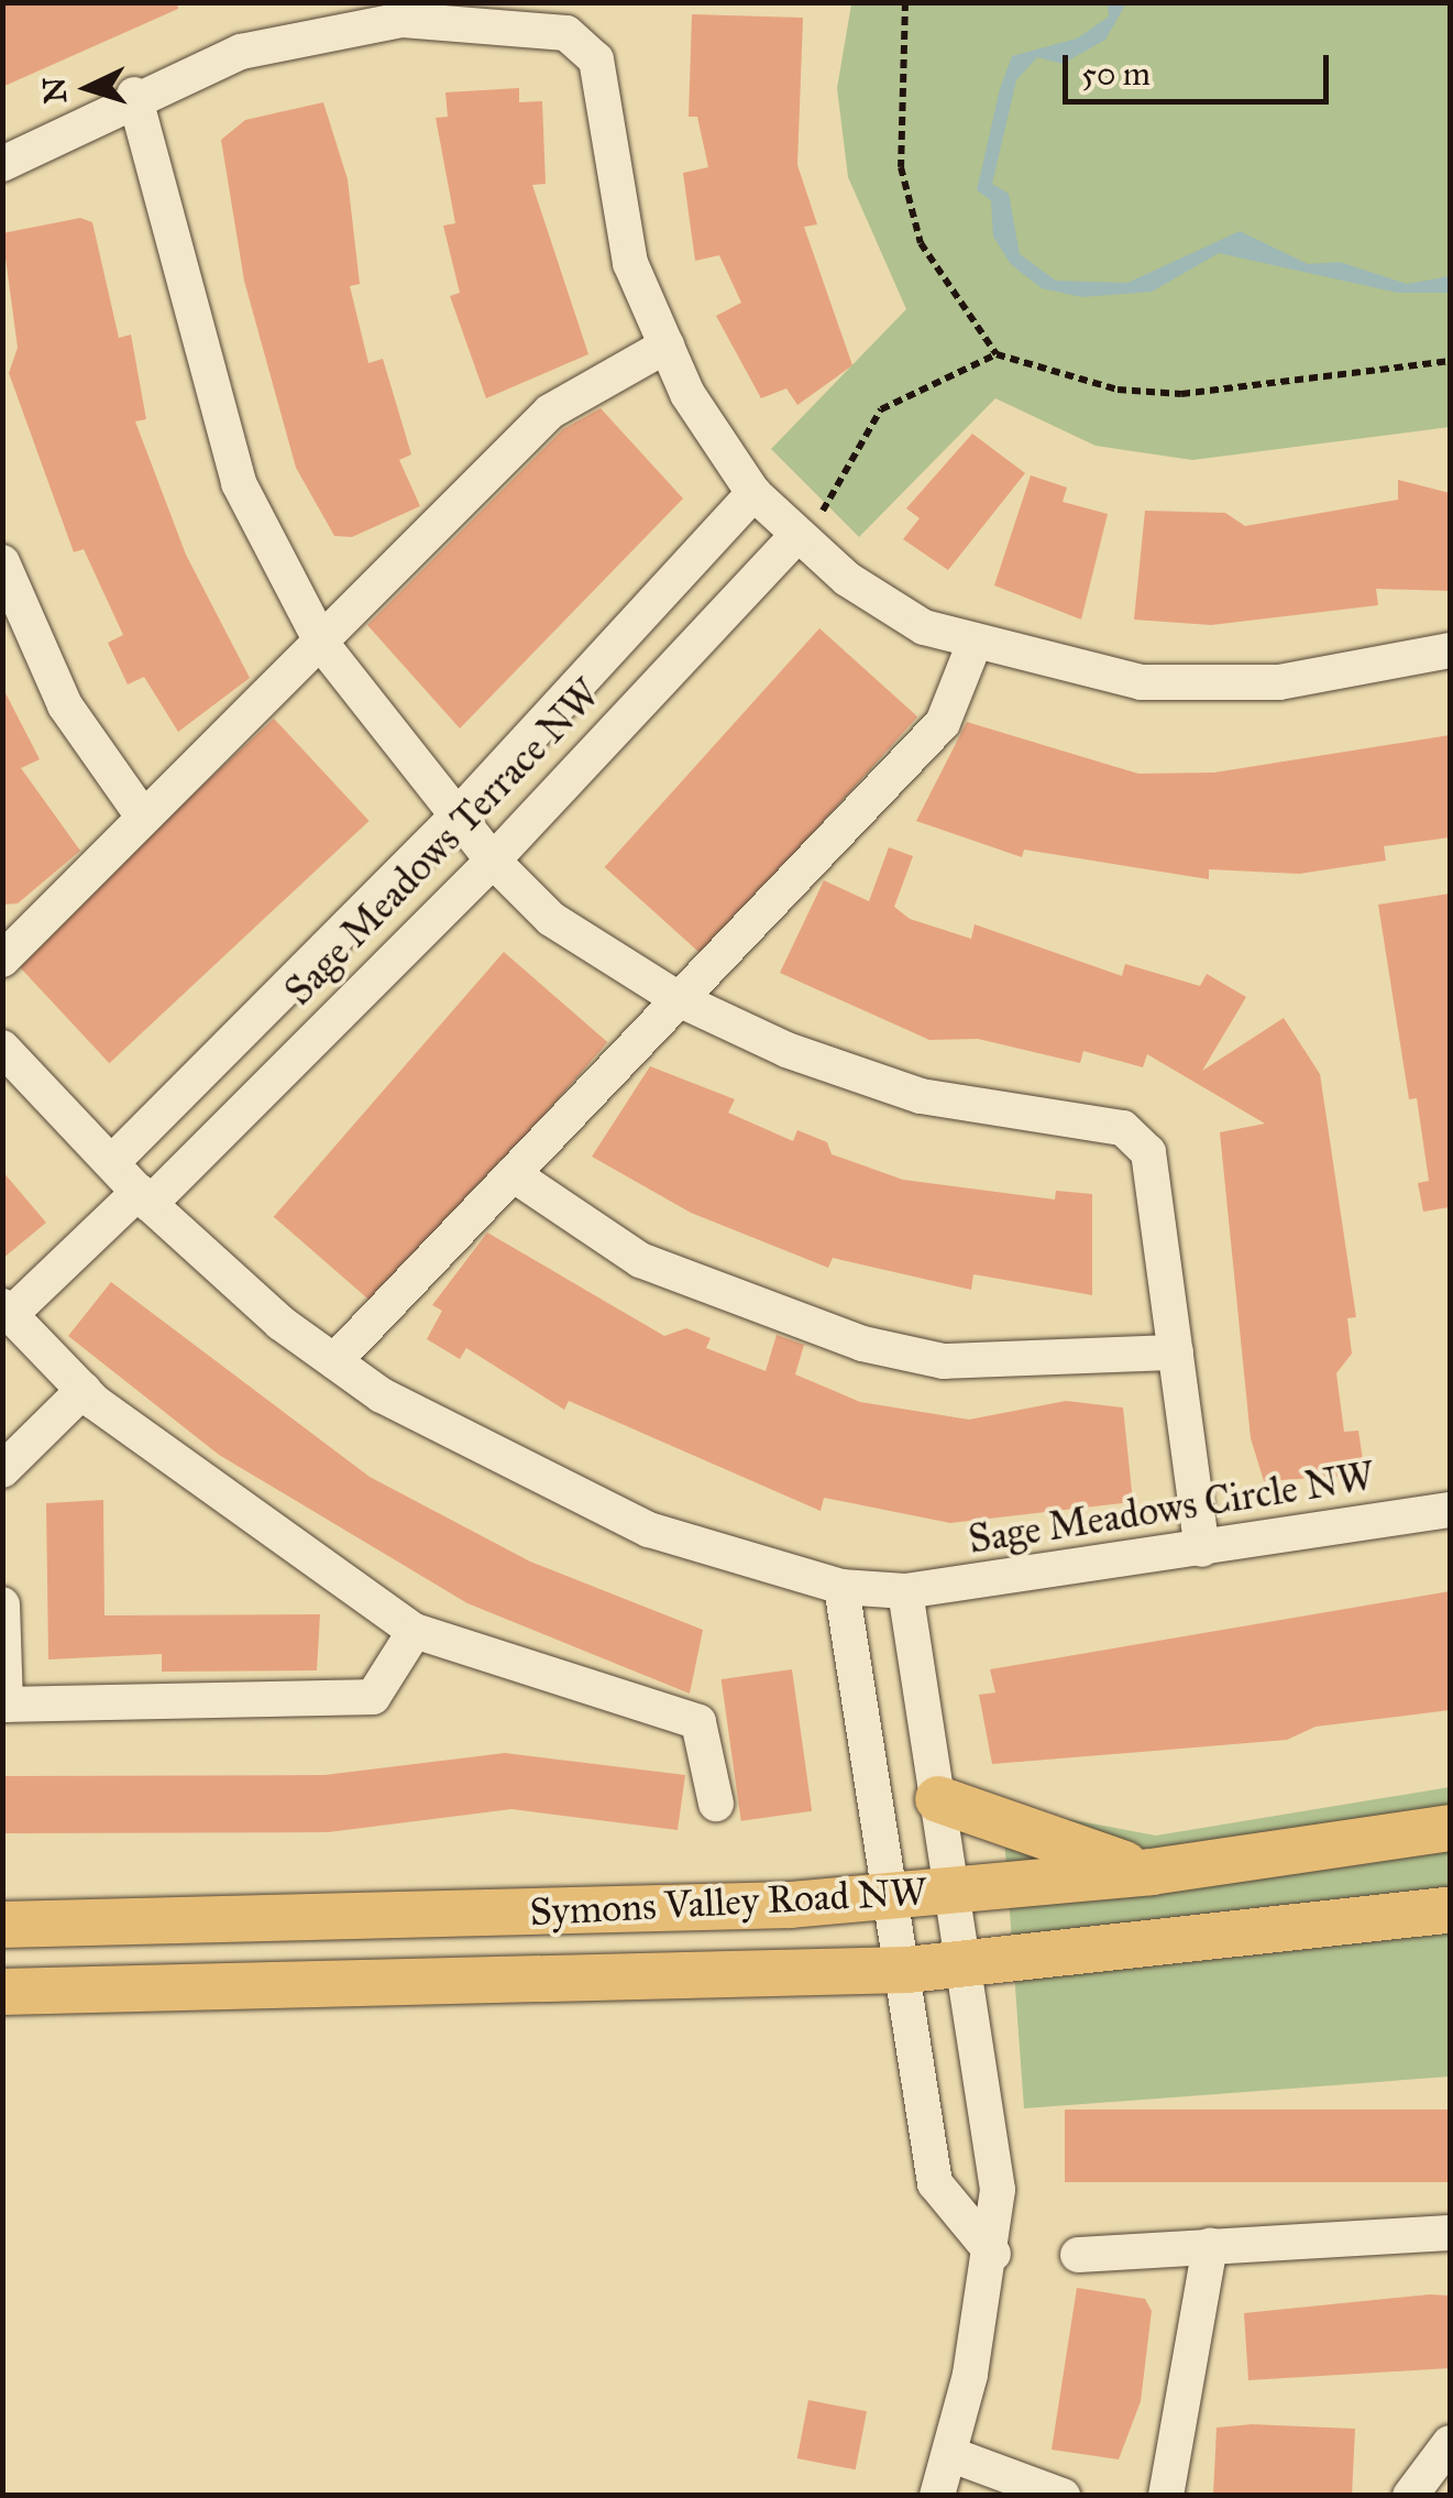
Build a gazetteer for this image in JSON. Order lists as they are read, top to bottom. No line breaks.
{"streets":{"main road":["Symons Valley Road NW"],"street":["Sage Meadows Terrace NW","Sage Meadows Circle NW"]},"crossings":[["Sage Meadows Terrace NW","Sage Meadows Circle NW"]],"scale_bar":"50 m","north":"left"}
